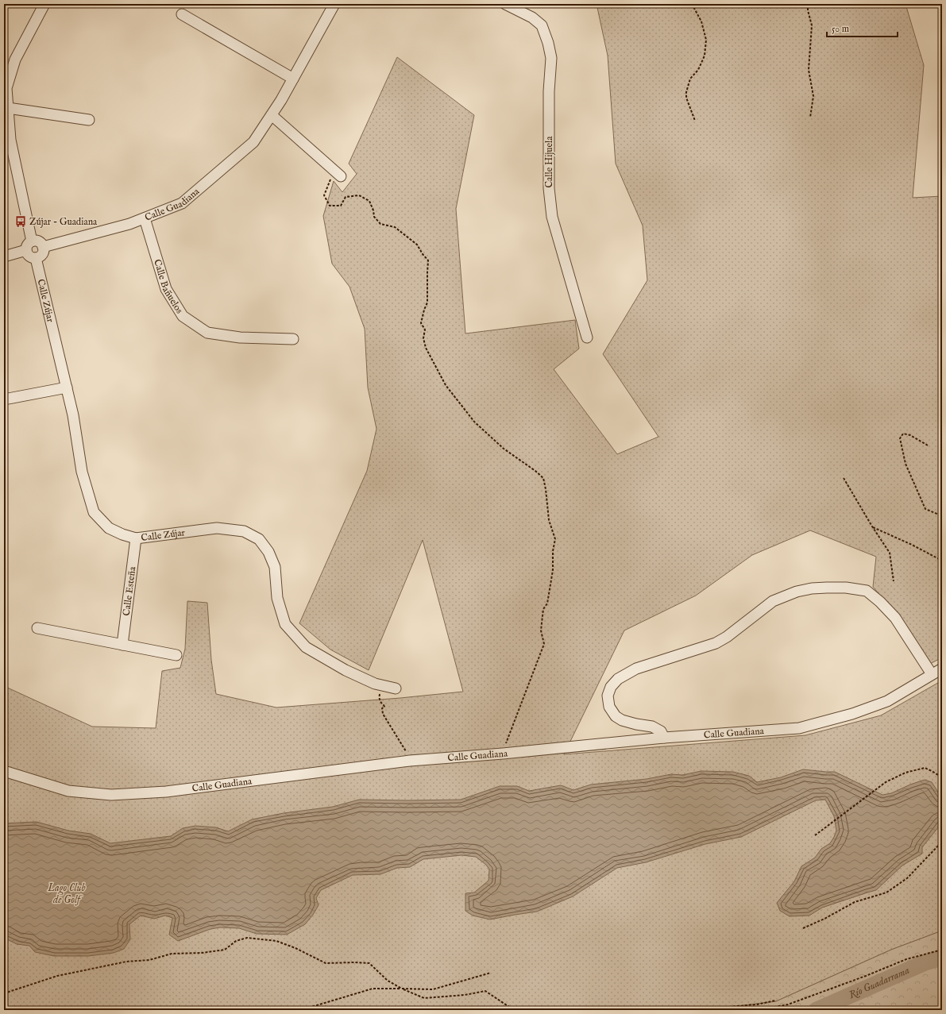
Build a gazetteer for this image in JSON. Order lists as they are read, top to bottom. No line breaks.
{"streets":{"street":["Calle Hijuela","Calle Guadiana","Calle Bañuelos","Calle Zújar","Calle Esteña"]},"crossings":[["Calle Guadiana","Calle Bañuelos"],["Calle Guadiana","Calle Zújar"],["Calle Zújar","Calle Esteña"]],"water":["Lago Club de Golf","Río Guadarrama"],"places":{"bus stop":["Zújar - Guadiana"]},"scale_bar":"50 m"}
